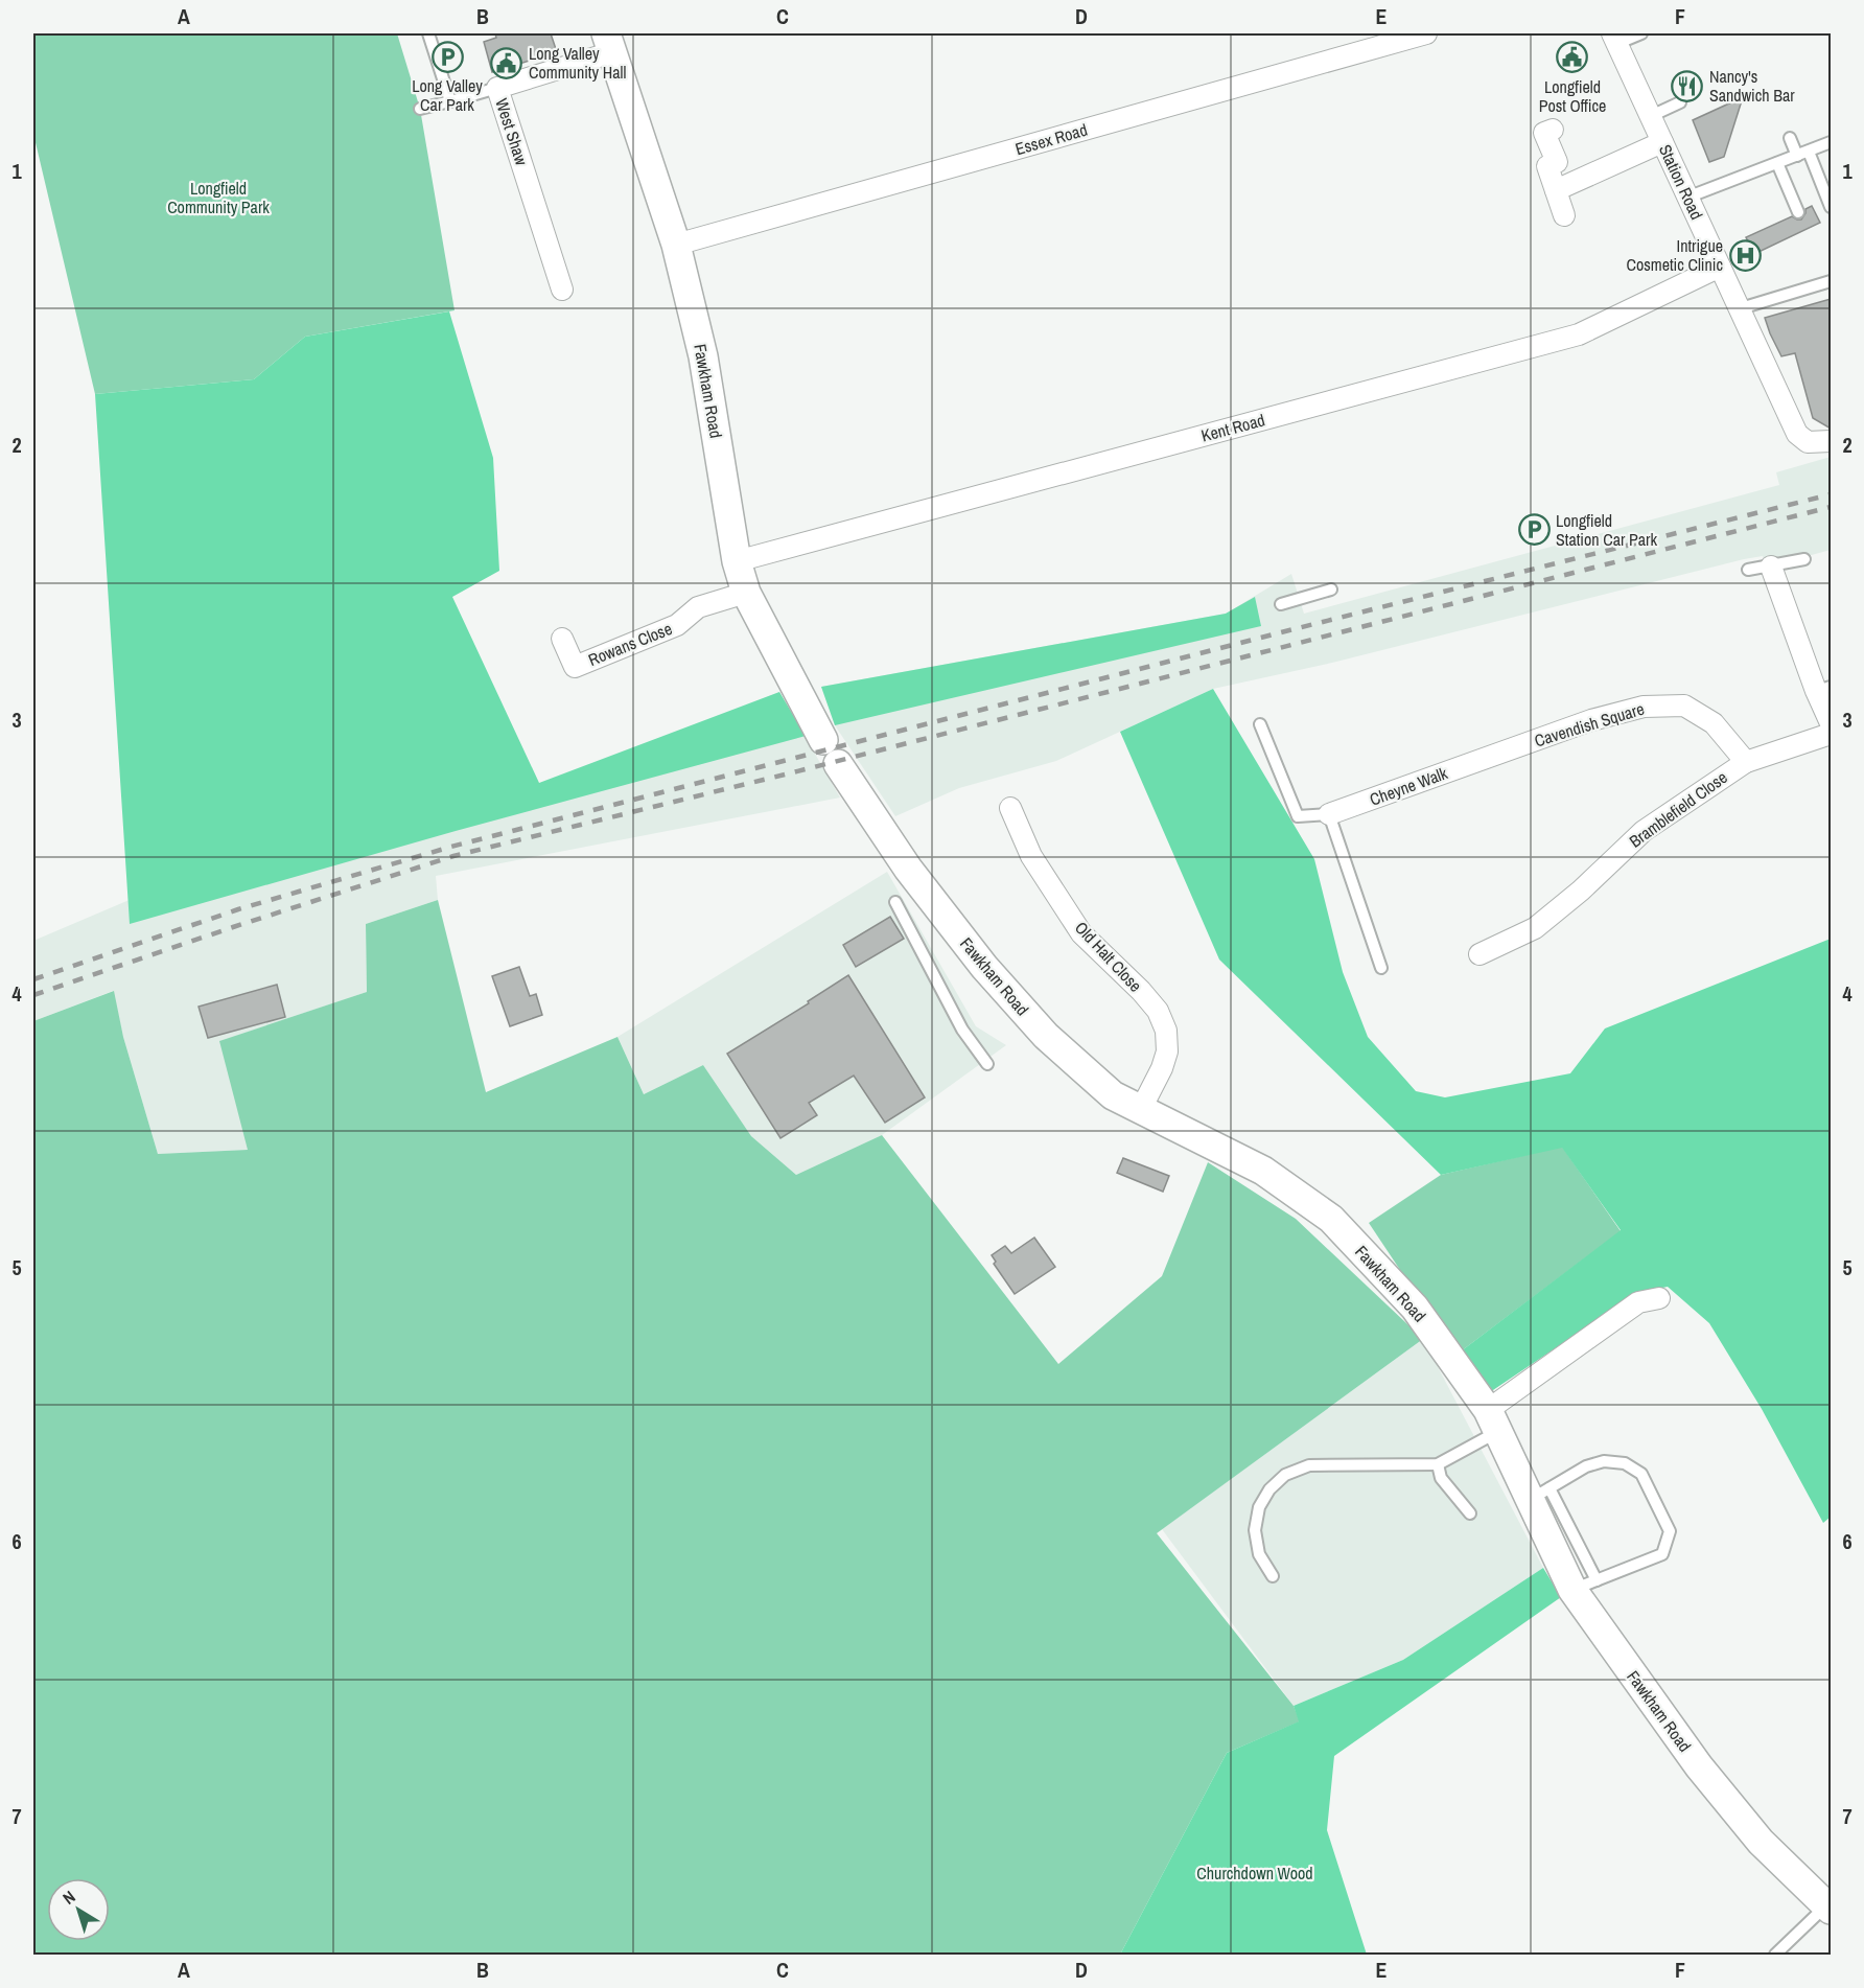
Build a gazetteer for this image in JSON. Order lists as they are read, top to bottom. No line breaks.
{"streets":{"street":["West Shaw","Essex Road","Station Road","Fawkham Road","Kent Road","Rowans Close","Cavendish Square","Cheyne Walk","Bramblefield Close","Old Halt Close"]},"crossings":[["West Shaw","Fawkham Road"],["Essex Road","Fawkham Road"],["Station Road","Kent Road"],["Fawkham Road","Kent Road"],["Fawkham Road","Rowans Close"],["Fawkham Road","Old Halt Close"],["Cavendish Square","Cheyne Walk"],["Cavendish Square","Bramblefield Close"]],"parks":["Longfield Community Park","Churchdown Wood"],"places":{"parking":["Long Valley Car Park","Longfield Station Car Park"],"public building":["Longfield Post Office","Long Valley Community Hall"],"restaurant":["Nancy's Sandwich Bar"],"hospital":["Intrigue Cosmetic Clinic"]},"north":"top left","grid":{"columns":["A","B","C","D","E","F"],"rows":["1","2","3","4","5","6","7"]}}
